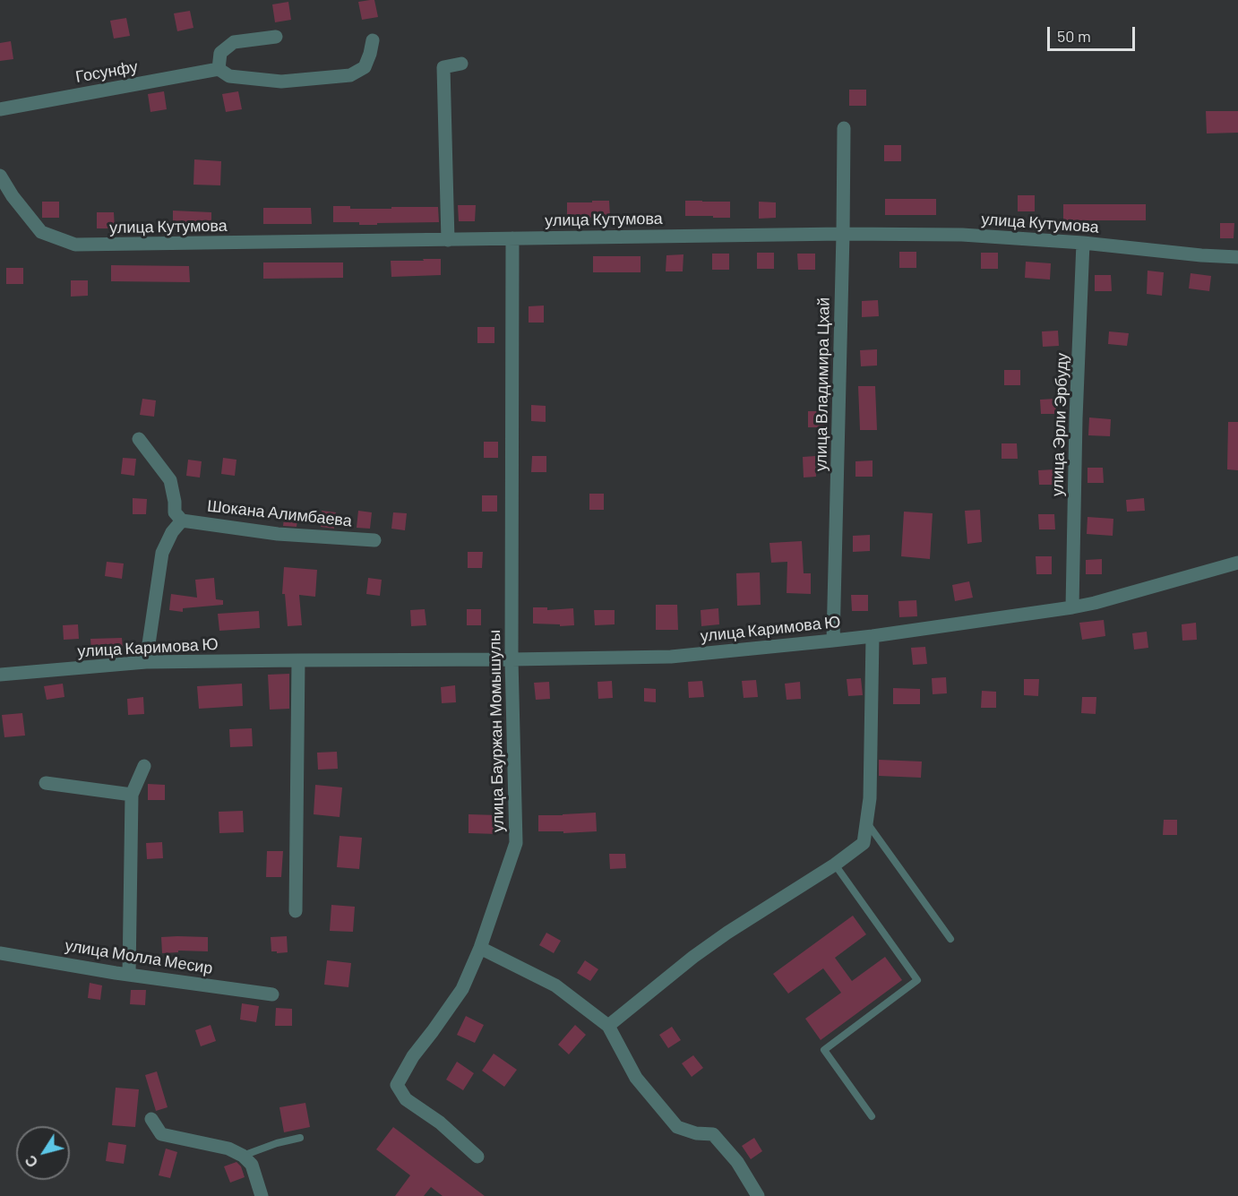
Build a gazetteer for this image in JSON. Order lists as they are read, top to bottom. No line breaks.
{"streets":{"street":["Госунфу","улица Кутумова","улица Владимира Цхай","улица Эрли Эрбуду","Шокана Алимбаева","улица Каримова Ю","улица Бауржан Момышулы","улица Молла Месир"]},"crossings":[["улица Кутумова","улица Владимира Цхай"],["улица Кутумова","улица Эрли Эрбуду"],["улица Кутумова","улица Бауржан Момышулы"],["улица Владимира Цхай","улица Каримова Ю"],["улица Эрли Эрбуду","улица Каримова Ю"],["улица Каримова Ю","улица Бауржан Момышулы"]],"scale_bar":"50 m","north":"bottom left"}
